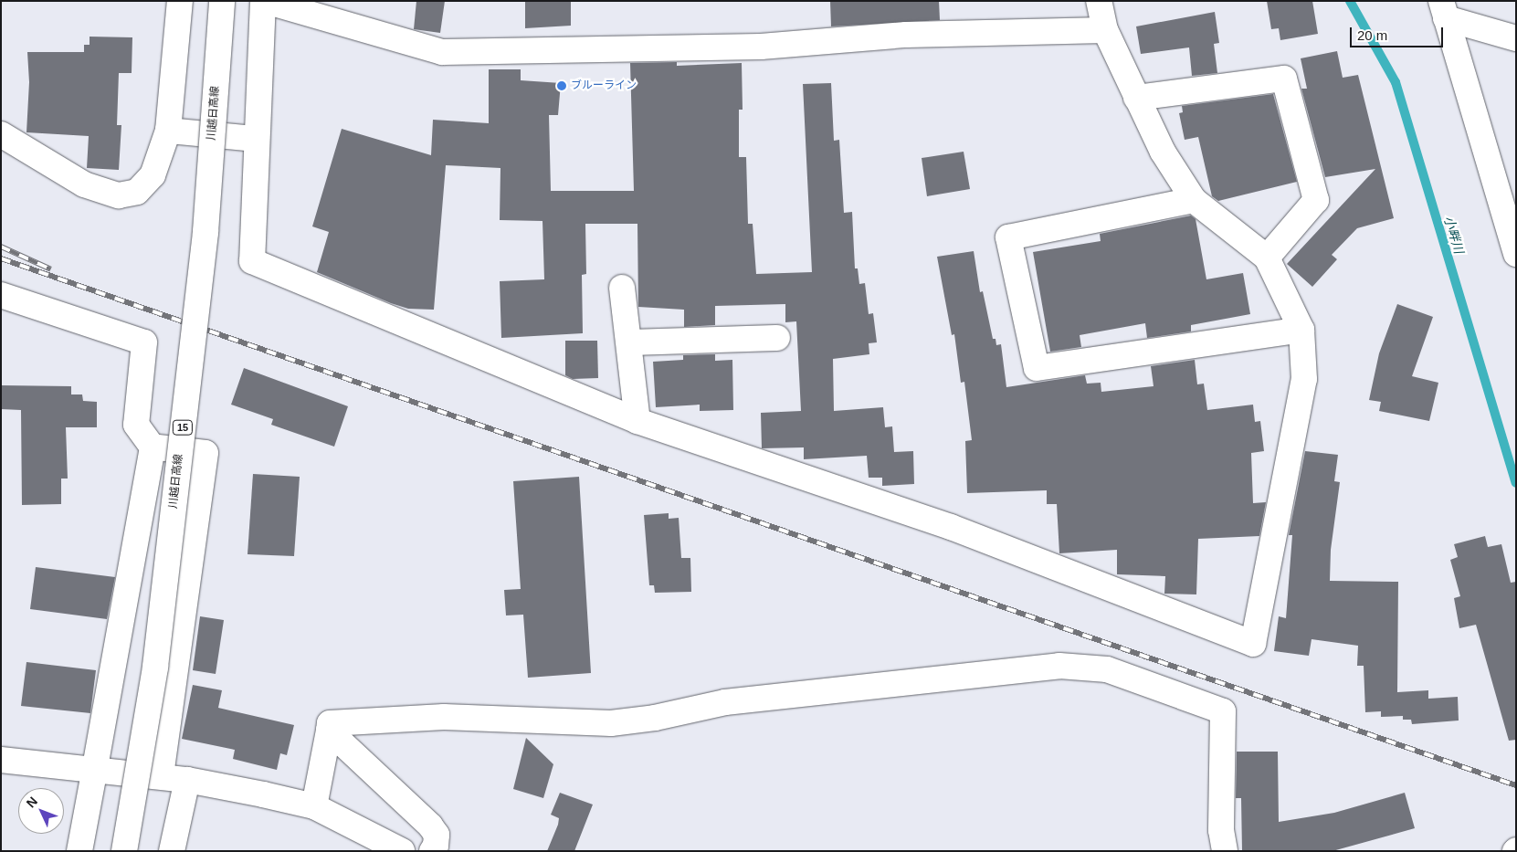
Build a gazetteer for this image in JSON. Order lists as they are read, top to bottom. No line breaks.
{"streets":{"street":["川越日高線","15"]},"water":["小畔川"],"places":["ブルーライン"],"scale_bar":"20 m","north":"top left"}
